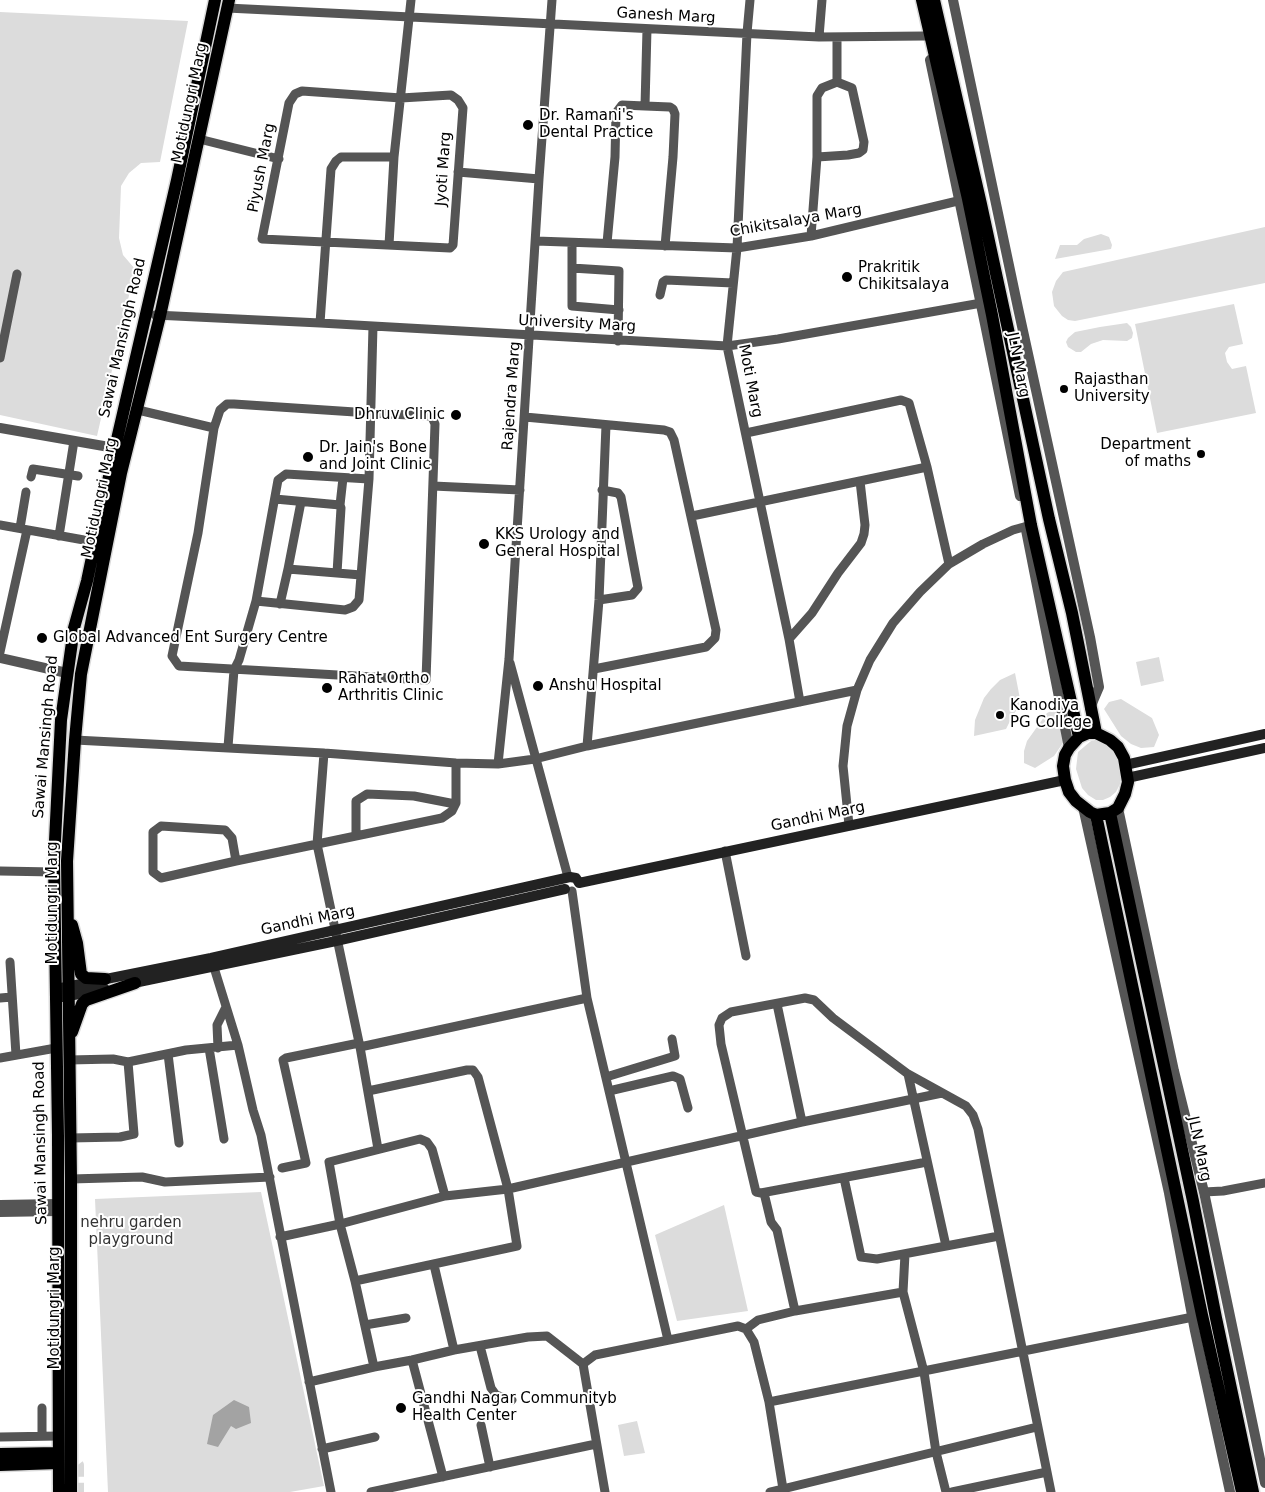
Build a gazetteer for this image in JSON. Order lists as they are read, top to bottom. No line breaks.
{"streets":{"main road":["Motidungri Marg","Sawai Mansingh Road","JLN Marg","Gandhi Marg"],"street":["Ganesh Marg","Piyush Marg","Jyoti Marg","Chikitsalaya Marg","University Marg","Moti Marg","Rajendra Marg"]},"crossings":[["Ganesh Marg","Motidungri Marg"],["Ganesh Marg","JLN Marg"],["Ganesh Marg","Moti Marg"],["Ganesh Marg","Rajendra Marg"],["Motidungri Marg","University Marg"],["Piyush Marg","Jyoti Marg"],["Chikitsalaya Marg","JLN Marg"],["Chikitsalaya Marg","Moti Marg"],["Chikitsalaya Marg","Rajendra Marg"],["University Marg","Sawai Mansingh Road"],["University Marg","JLN Marg"],["University Marg","Moti Marg"],["University Marg","Rajendra Marg"],["JLN Marg","Gandhi Marg"]],"parks":["nehru garden playground"],"places":["Dr. Ramani's Dental Practice","Prakritik Chikitsalaya","Rajasthan University","Dhruv Clinic","Department of maths","Dr. Jain's Bone and Joint Clinic","KKS Urology and General Hospital","Global Advanced Ent Surgery Centre","Anshu Hospital","Rahat Ortho Arthritis Clinic","Kanodiya PG College","Gandhi Nagar Communityb Health Center"]}
